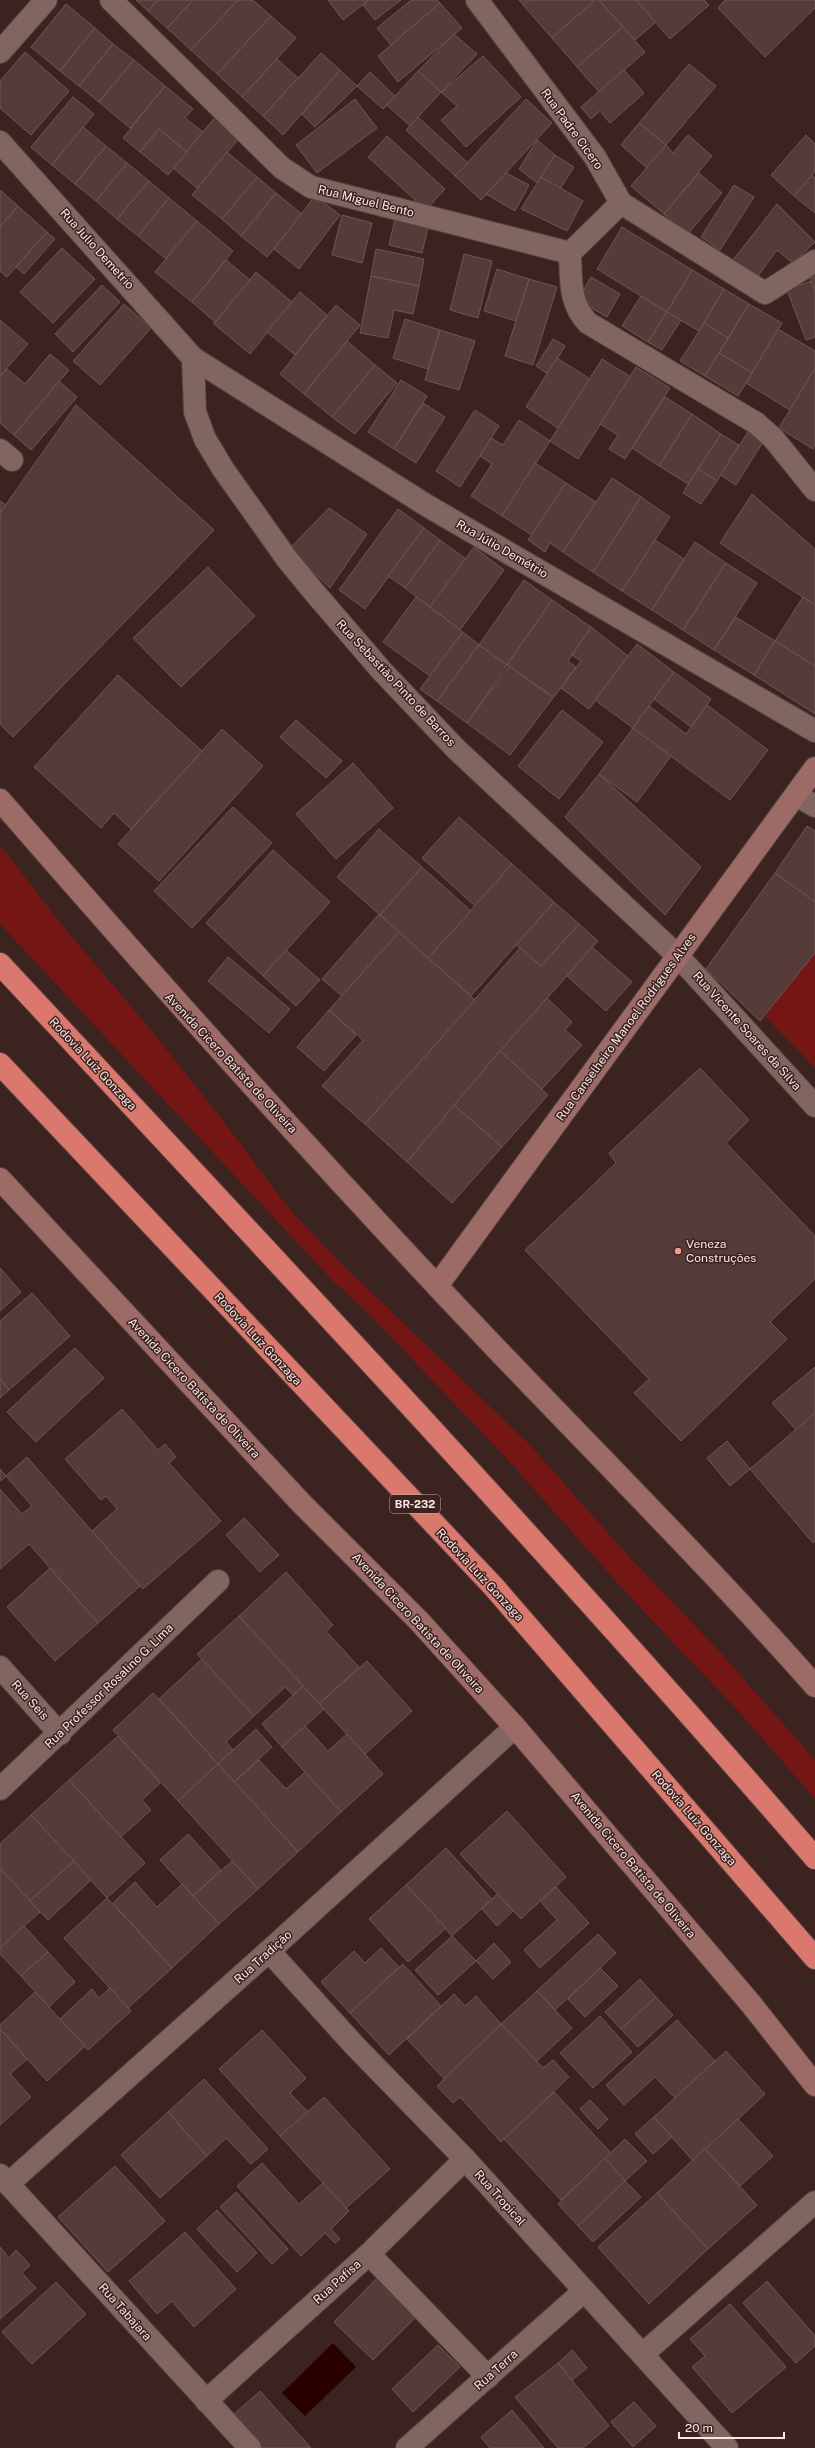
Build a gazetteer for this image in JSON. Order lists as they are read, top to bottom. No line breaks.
{"streets":{"highway":["Rodovia Luiz Gonzaga","BR-232"],"main road":["Rua Canselheiro Manoel Rodrigues Alves","Avenida Cicero Batista de Oliveira"],"street":["Rua Padre Cicero","Rua Miguel Bento","Rua Julio Demetrio","Rua Júlio Demétrio","Rua Sebastião Pinto de Barros","Rua Vicente Soares da Silva","Rua Professor Rosalino G. Lima","Rua Seis","Rua Tradição","Rua Tropical","Rua Pafisa","Rua Tabajara","Rua Terra"]},"crossings":[["Rua Julio Demetrio","Rua Júlio Demétrio"],["Rua Julio Demetrio","Rua Sebastião Pinto de Barros"],["Rua Júlio Demétrio","Rua Sebastião Pinto de Barros"],["Rua Sebastião Pinto de Barros","Rua Canselheiro Manoel Rodrigues Alves"],["Rua Sebastião Pinto de Barros","Rua Vicente Soares da Silva"],["Rua Canselheiro Manoel Rodrigues Alves","Rua Vicente Soares da Silva"],["Rua Canselheiro Manoel Rodrigues Alves","Avenida Cicero Batista de Oliveira"],["Avenida Cicero Batista de Oliveira","Rua Tradição"],["Rua Professor Rosalino G. Lima","Rua Seis"],["Rua Tradição","Rua Tropical"],["Rua Tradição","Rua Tabajara"],["Rua Tropical","Rua Pafisa"],["Rua Tropical","Rua Terra"],["Rua Pafisa","Rua Tabajara"]],"places":["Veneza Construções"],"scale_bar":"20 m"}
